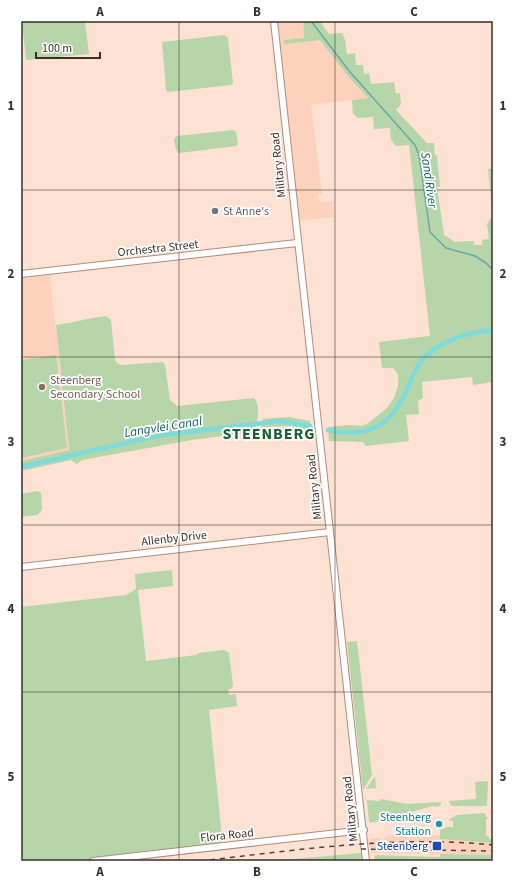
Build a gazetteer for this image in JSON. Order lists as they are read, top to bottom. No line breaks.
{"streets":{"street":["Military Road","Orchestra Street","Allenby Drive","Flora Road"]},"crossings":[["Military Road","Orchestra Street"],["Military Road","Allenby Drive"],["Military Road","Flora Road"]],"districts":["STEENBERG"],"water":["Sand River","Langvlei Canal"],"places":{"other":["St Anne's","Steenberg Secondary School","Steenberg Station"],"transit":["Steenberg"]},"scale_bar":"100 m","grid":{"columns":["A","B","C"],"rows":["1","2","3","4","5"]}}
